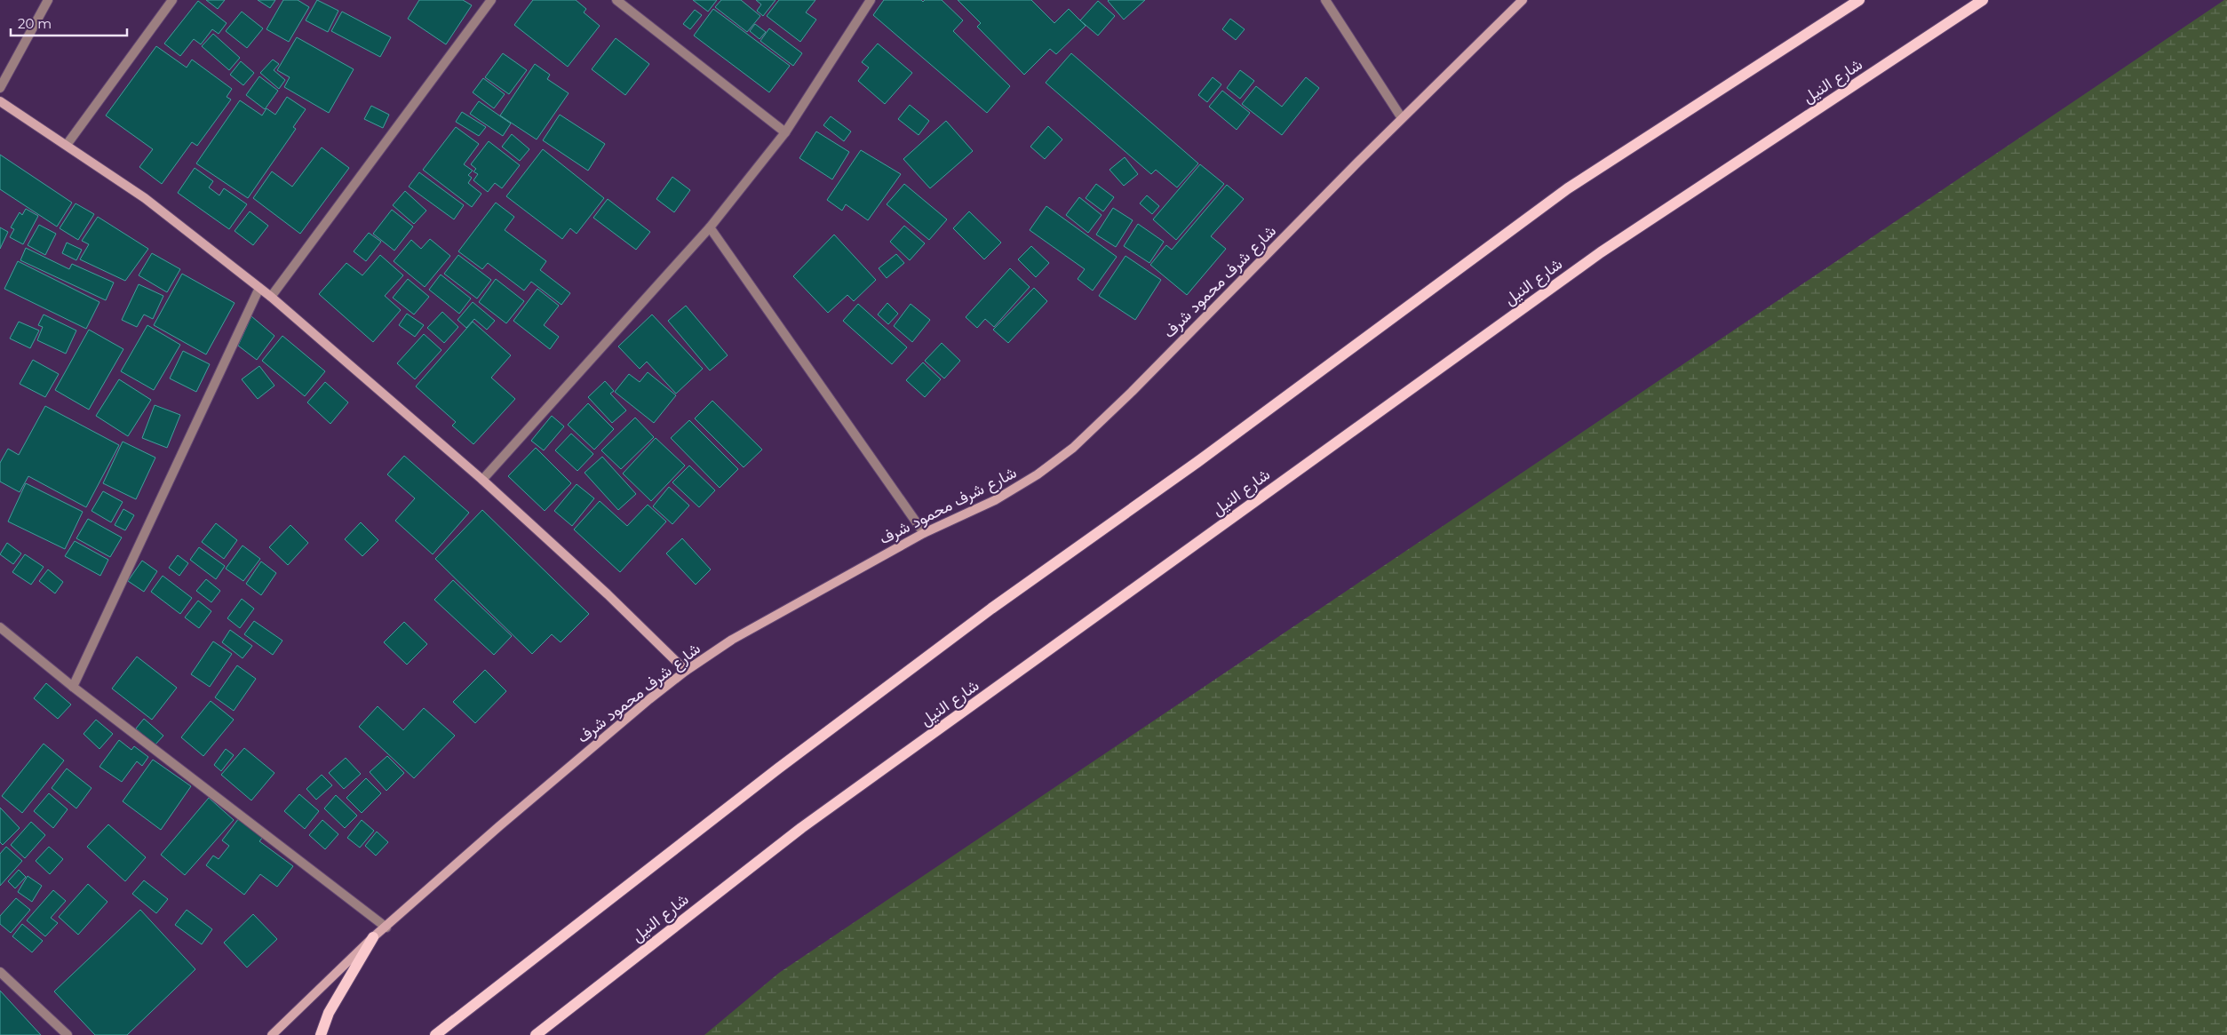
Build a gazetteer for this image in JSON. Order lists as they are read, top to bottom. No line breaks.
{"streets":{"main road":["شارع النيل"],"street":["شارع شرف محمود شرف"]},"scale_bar":"20 m"}
